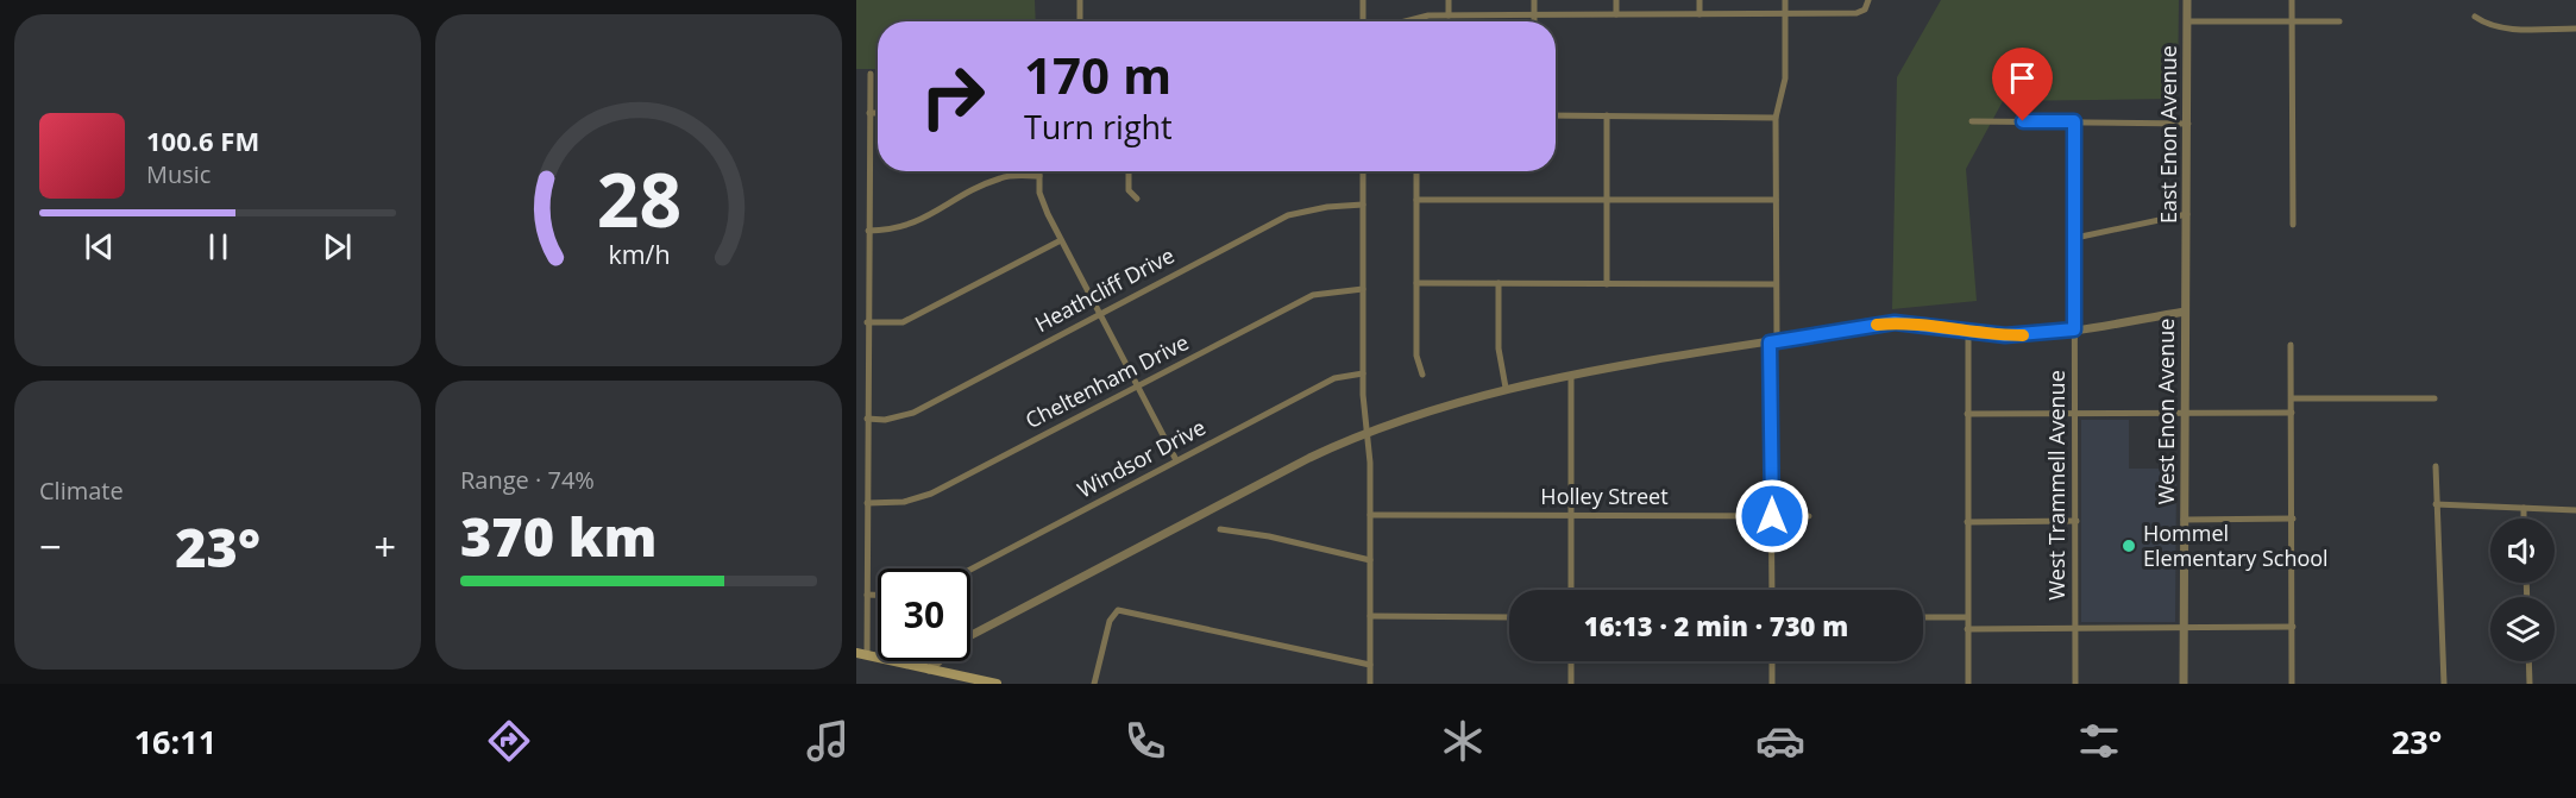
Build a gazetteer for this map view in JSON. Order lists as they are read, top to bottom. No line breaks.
{"streets":{"street":["East Enon Avenue","Heathcliff Drive","Cheltenham Drive","West Enon Avenue","Windsor Drive","West Trammell Avenue","Holley Street"]},"crossings":[["East Enon Avenue","West Enon Avenue"]],"places":["Hommel Elementary School"],"page":{"turn":["170 m","Turn right"],"song":["100.6 FM","Music"],"tile":["Climate",["Range · 74%","370 km"]],"heat":["−","23°","+"],"limit":"30","trip":"16:13 · 2 min · 730 m","tabs":["16:11","23°"],"gauge":["28","km/h"]}}
